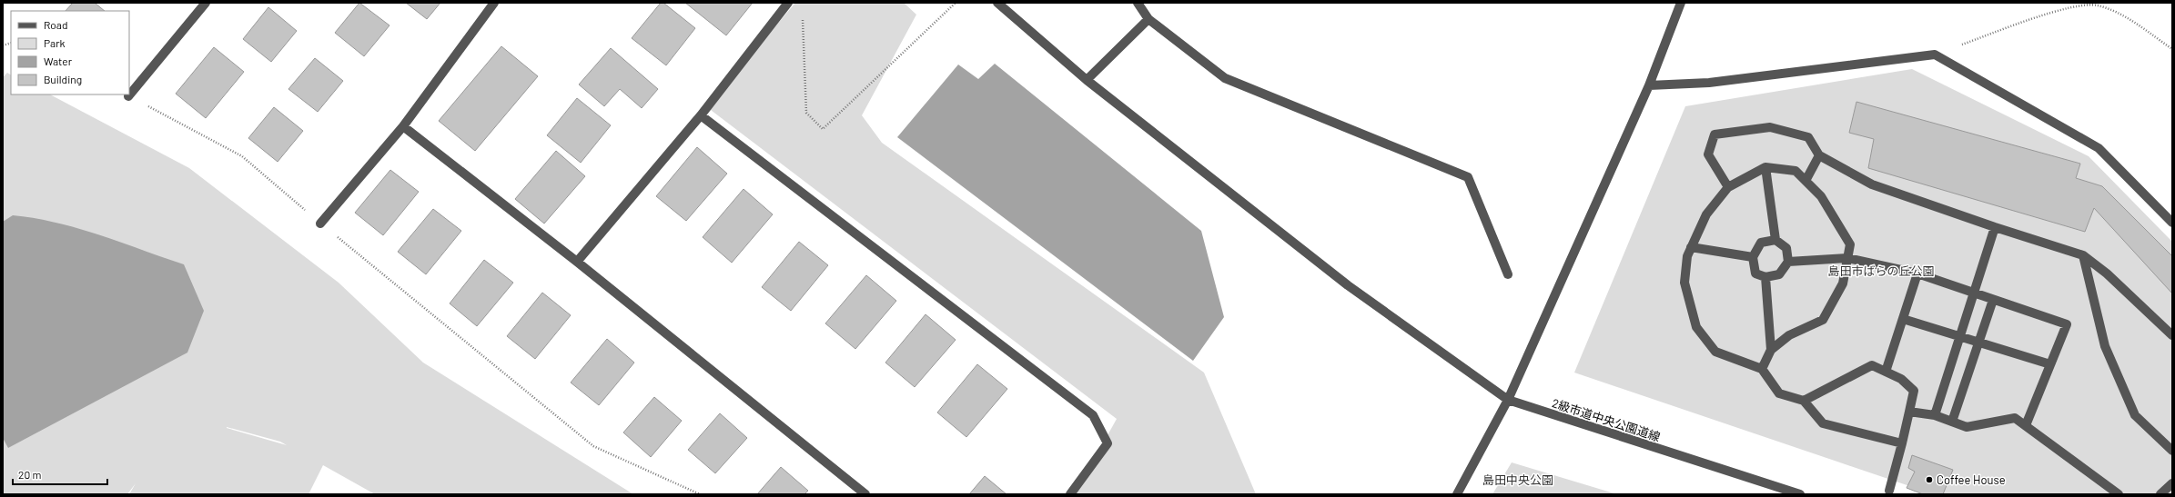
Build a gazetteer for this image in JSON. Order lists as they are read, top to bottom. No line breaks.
{"streets":{"street":["2級市道中央公園道線"]},"parks":["島田市ばらの丘公園","島田中央公園"],"places":["Coffee House"],"legend":["Road","Park","Water","Building"],"scale_bar":"20 m"}
